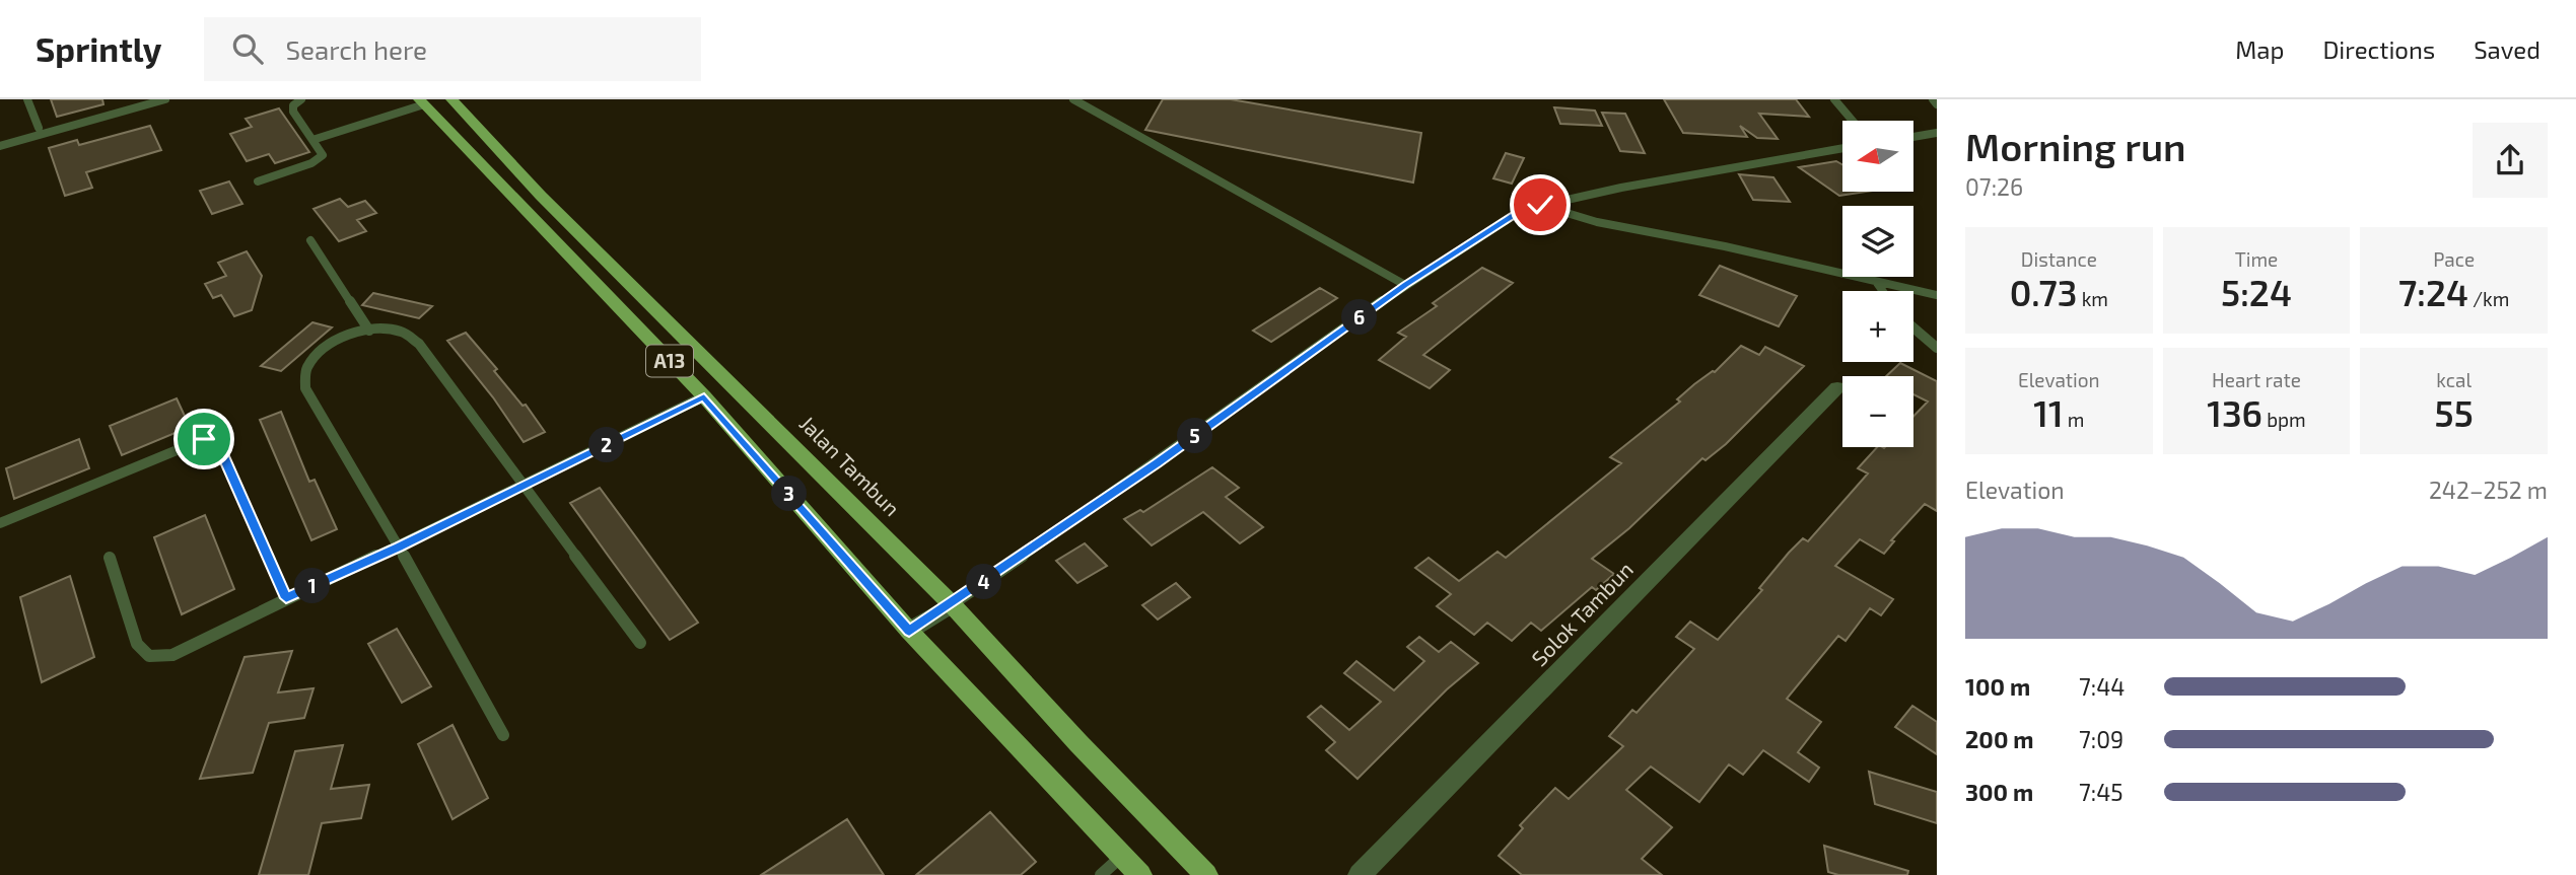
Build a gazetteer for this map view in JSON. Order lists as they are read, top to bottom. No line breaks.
{"streets":{"main road":["A13","Jalan Tambun"],"street":["Solok Tambun"]},"north":"left","page":{"header":"Sprintly","search":"Search here","nav":["Map","Directions","Saved"],"heading":["Morning run","07:26"],"map_buttons":["+","−"],"stats":[["Distance","0.73 km"],["Time","5:24"],["Pace","7:24 /km"],["Elevation","11 m"],["Heart rate","136 bpm"],["kcal","55"]],"pins":["6","5","2","3","4","1"],"chart":["Elevation","242–252 m"],"list":[{"name":"100 m","note":"7:44"},{"name":"200 m","note":"7:09"},{"name":"300 m","note":"7:45"}]}}
